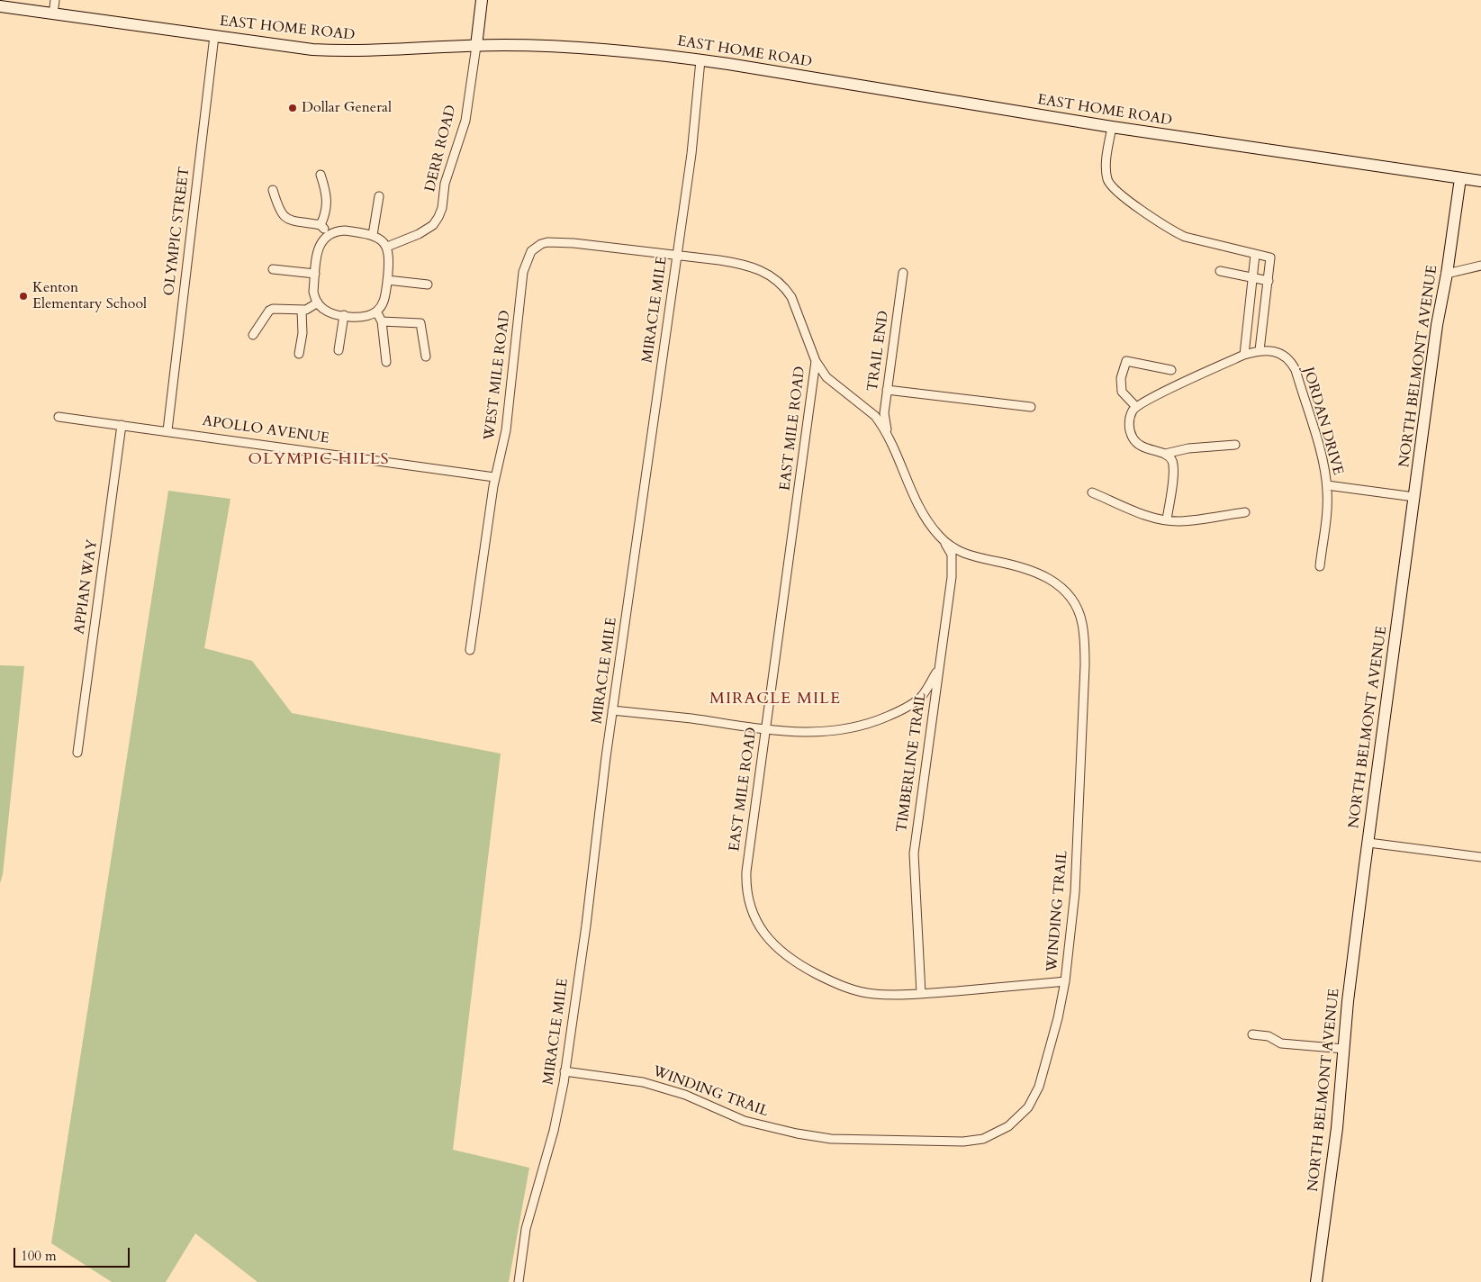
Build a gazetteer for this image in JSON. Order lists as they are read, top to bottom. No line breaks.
{"streets":{"street":["EAST HOME ROAD","DERR ROAD","OLYMPIC STREET","MIRACLE MILE","TRAIL END","NORTH BELMONT AVENUE","WEST MILE ROAD","JORDAN DRIVE","EAST MILE ROAD","APOLLO AVENUE","APPIAN WAY","TIMBERLINE TRAIL","WINDING TRAIL"]},"crossings":[["EAST HOME ROAD","DERR ROAD"],["EAST HOME ROAD","OLYMPIC STREET"],["EAST HOME ROAD","MIRACLE MILE"],["EAST HOME ROAD","NORTH BELMONT AVENUE"],["OLYMPIC STREET","APOLLO AVENUE"],["MIRACLE MILE","WEST MILE ROAD"],["MIRACLE MILE","EAST MILE ROAD"],["MIRACLE MILE","WINDING TRAIL"],["TRAIL END","WINDING TRAIL"],["WEST MILE ROAD","EAST MILE ROAD"],["WEST MILE ROAD","APOLLO AVENUE"],["EAST MILE ROAD","TIMBERLINE TRAIL"],["EAST MILE ROAD","WINDING TRAIL"],["APOLLO AVENUE","APPIAN WAY"],["TIMBERLINE TRAIL","WINDING TRAIL"]],"districts":["OLYMPIC HILLS","MIRACLE MILE"],"places":["Dollar General","Kenton Elementary School"],"scale_bar":"100 m"}
